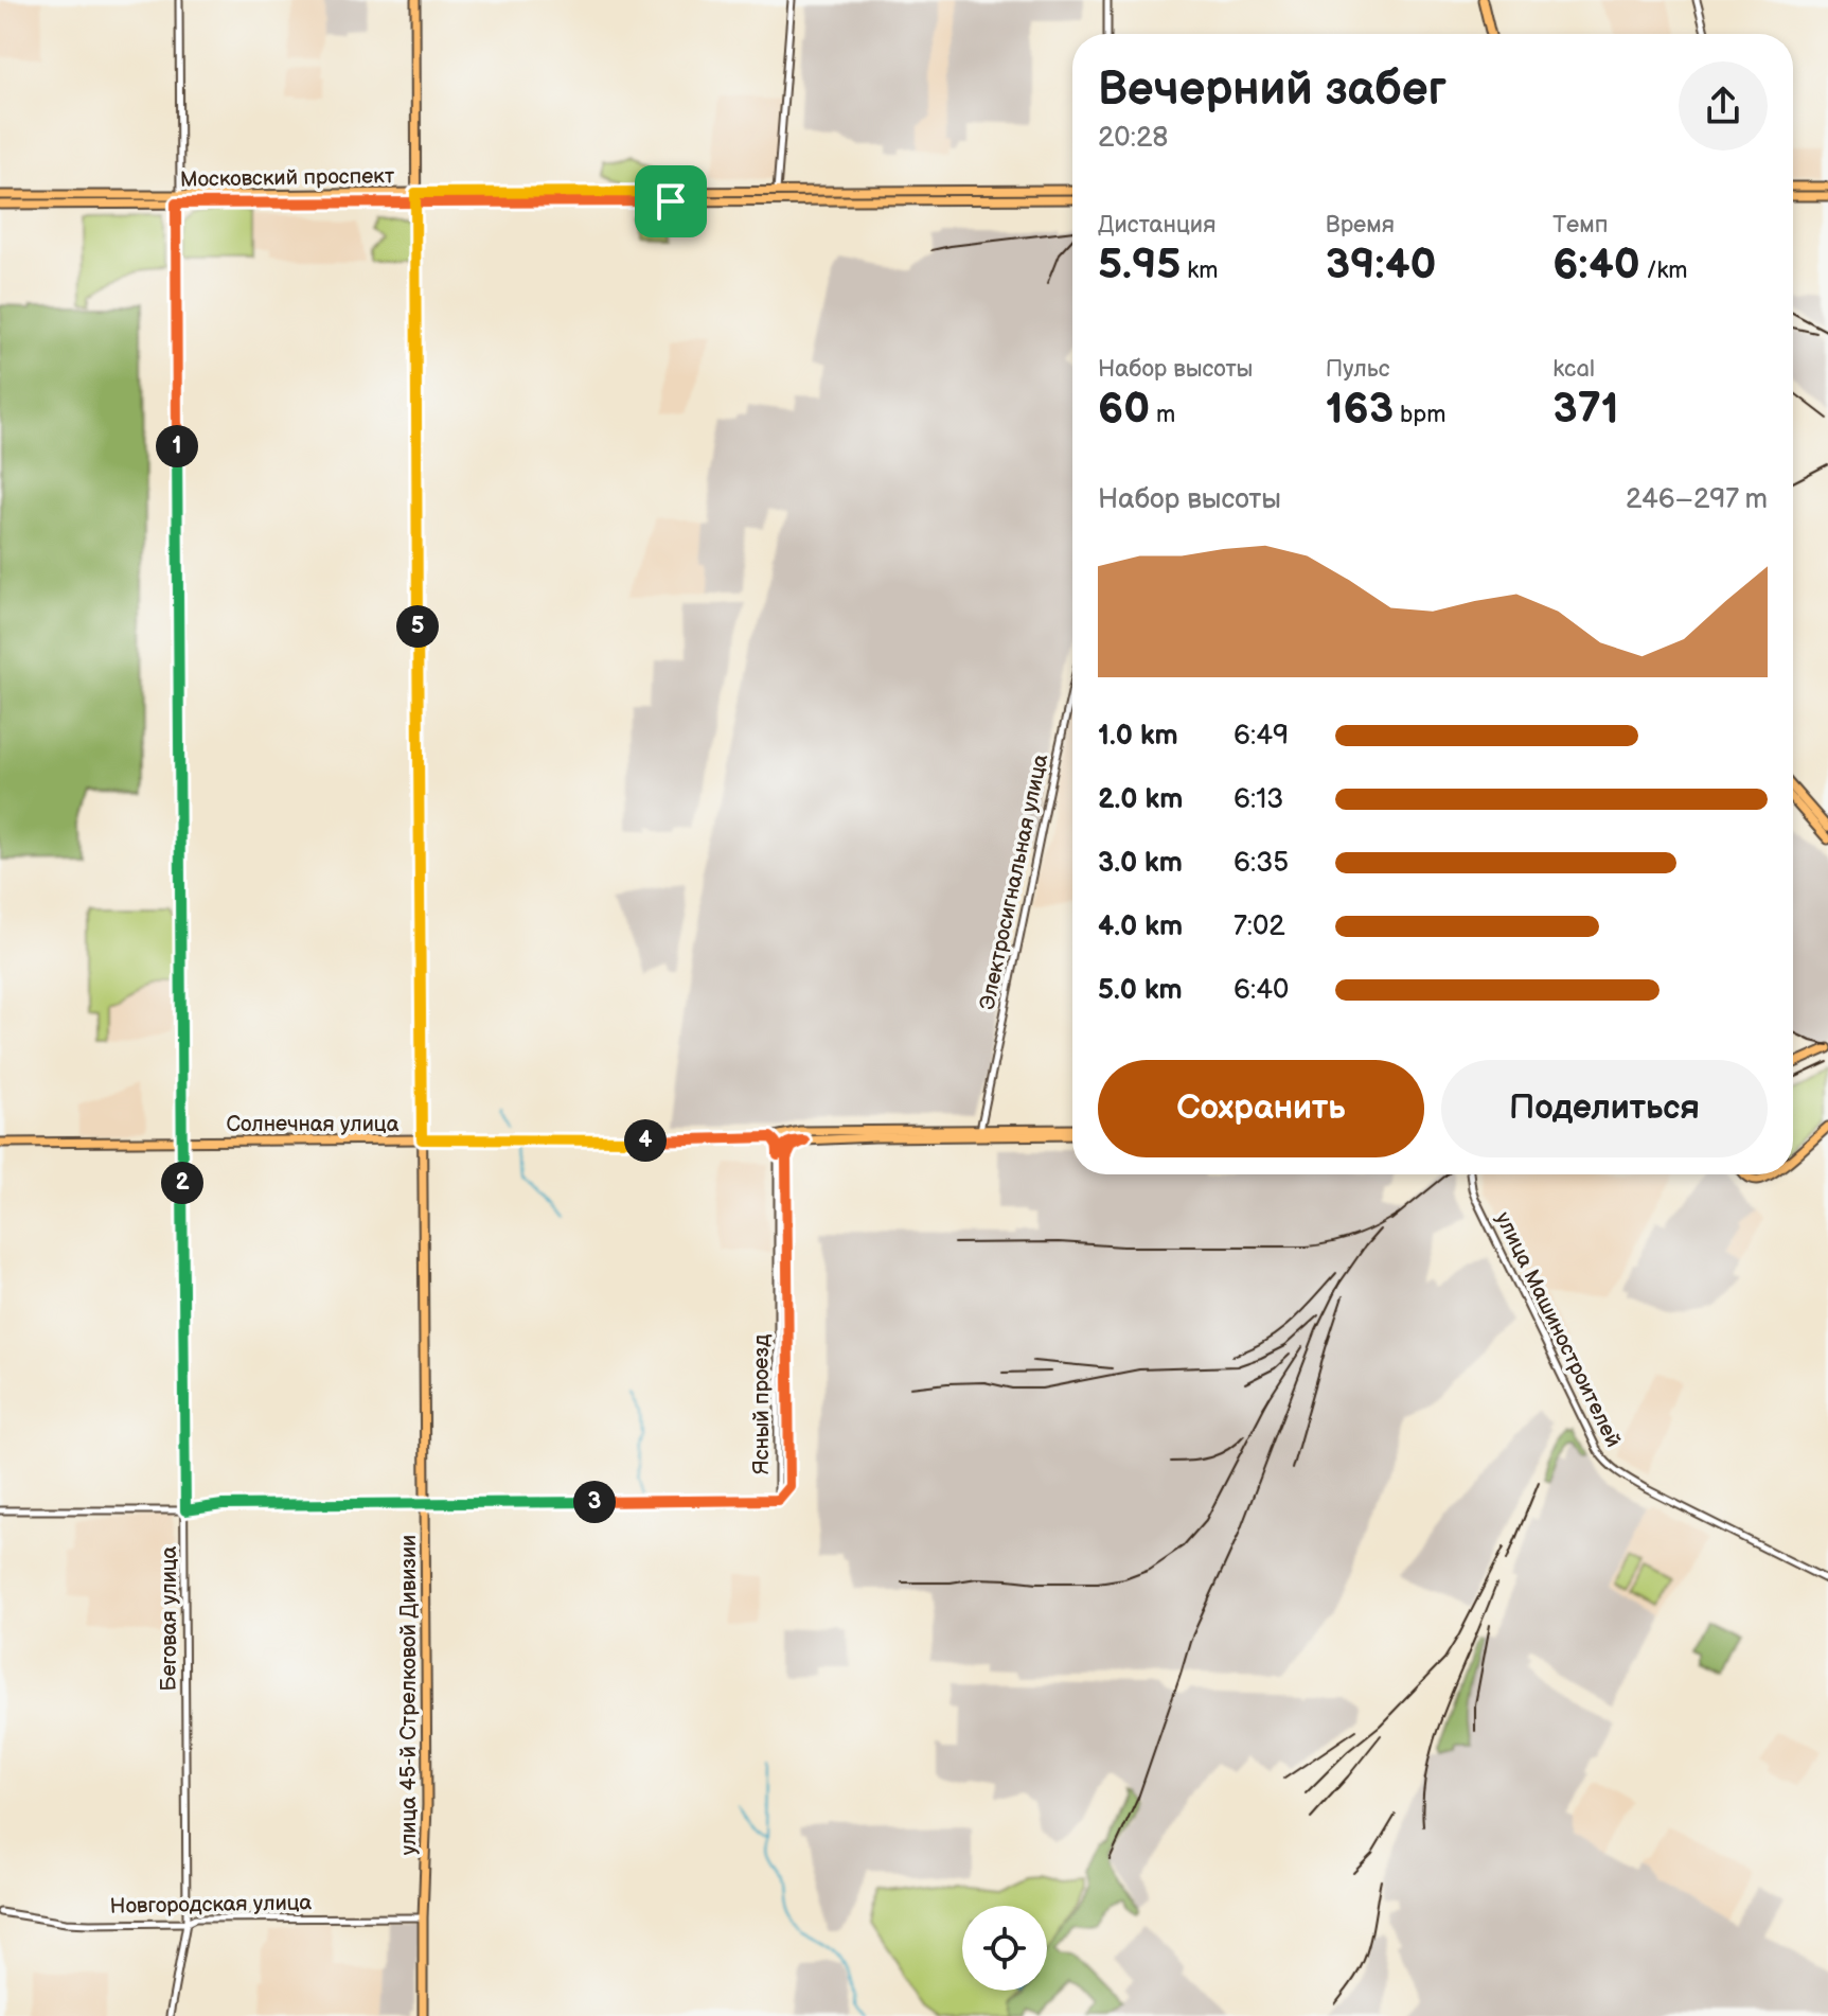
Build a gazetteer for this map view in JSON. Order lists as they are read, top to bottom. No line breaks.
{"streets":{"main road":["Московский проспект","Солнечная улица","улица 45-й Стрелковой Дивизии"],"street":["Электросигнальная улица","улица Машиностроителей","Ясный проезд","Беговая улица","Новгородская улица"]},"crossings":[["Московский проспект","Беговая улица"],["Московский проспект","улица 45-й Стрелковой Дивизии"],["Электросигнальная улица","Солнечная улица"],["Солнечная улица","Ясный проезд"],["Солнечная улица","Беговая улица"],["Солнечная улица","улица 45-й Стрелковой Дивизии"],["Беговая улица","Новгородская улица"],["улица 45-й Стрелковой Дивизии","Новгородская улица"]],"page":{"heading":["Вечерний забег","20:28"],"stats":[["Дистанция","5.95 km"],["Время","39:40"],["Темп","6:40 /km"],["Набор высоты","60 m"],["Пульс","163 bpm"],["kcal","371"]],"pins":["1","5","4","2","3"],"chart":["Набор высоты","246–297 m"],"list":[{"name":"1.0 km","note":"6:49"},{"name":"2.0 km","note":"6:13"},{"name":"3.0 km","note":"6:35"},{"name":"4.0 km","note":"7:02"},{"name":"5.0 km","note":"6:40"}],"buttons":["Сохранить","Поделиться"]}}
